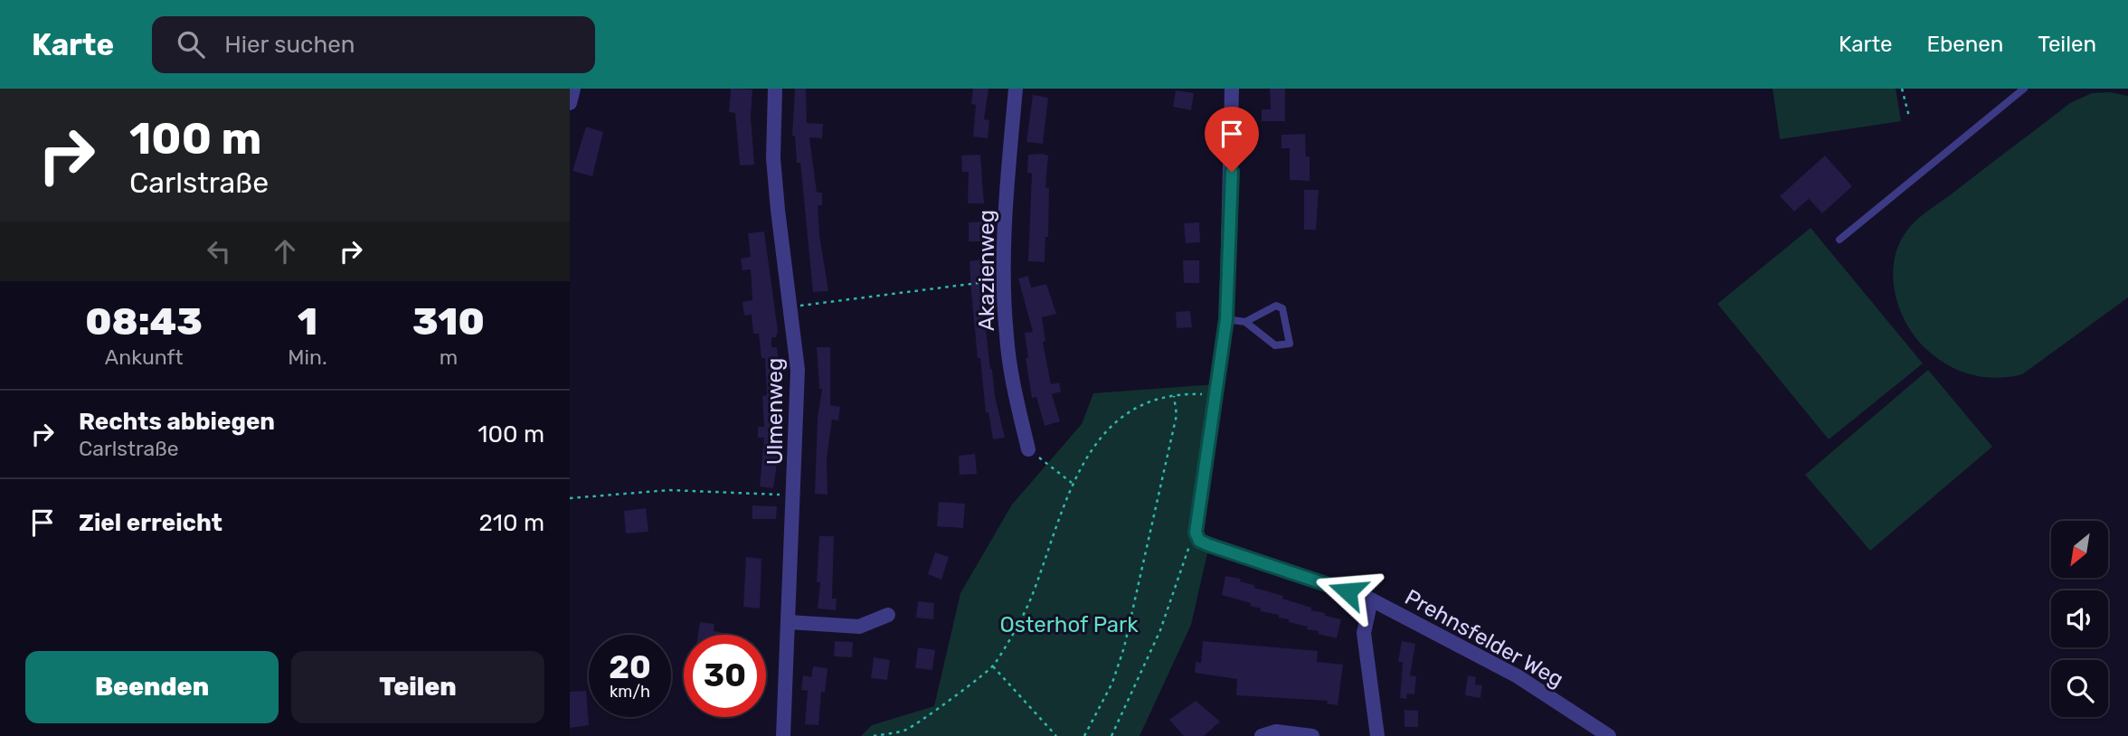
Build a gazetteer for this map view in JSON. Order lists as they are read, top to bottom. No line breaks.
{"streets":{"street":["Akazienweg","Ulmenweg","Prehnsfelder Weg"]},"parks":["Osterhof Park"],"north":"bottom left","page":{"header":"Karte","search":"Hier suchen","nav":["Karte","Ebenen","Teilen"],"turn":["100 m","Carlstraße"],"eta":["08:43","Ankunft","1","Min.","310","m"],"list":[{"name":"Rechts abbiegen","note":"Carlstraße","value":"100 m"},{"name":"Ziel erreicht","value":"210 m"}],"speed":"20 km/h","limit":"30","buttons":["Beenden","Teilen"]}}
